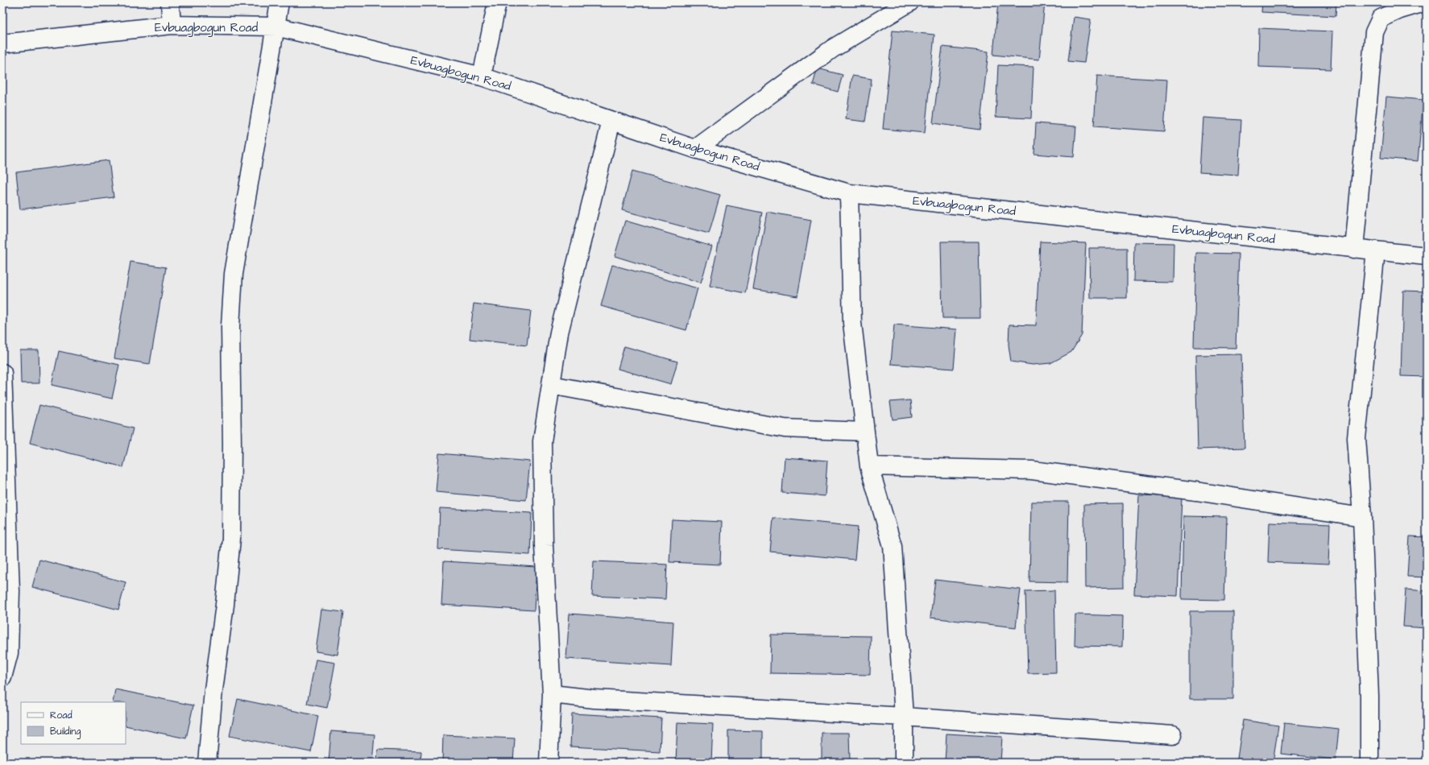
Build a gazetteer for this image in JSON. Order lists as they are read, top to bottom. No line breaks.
{"streets":{"street":["Evbuagbogun Road"]},"legend":["Road","Building"]}
